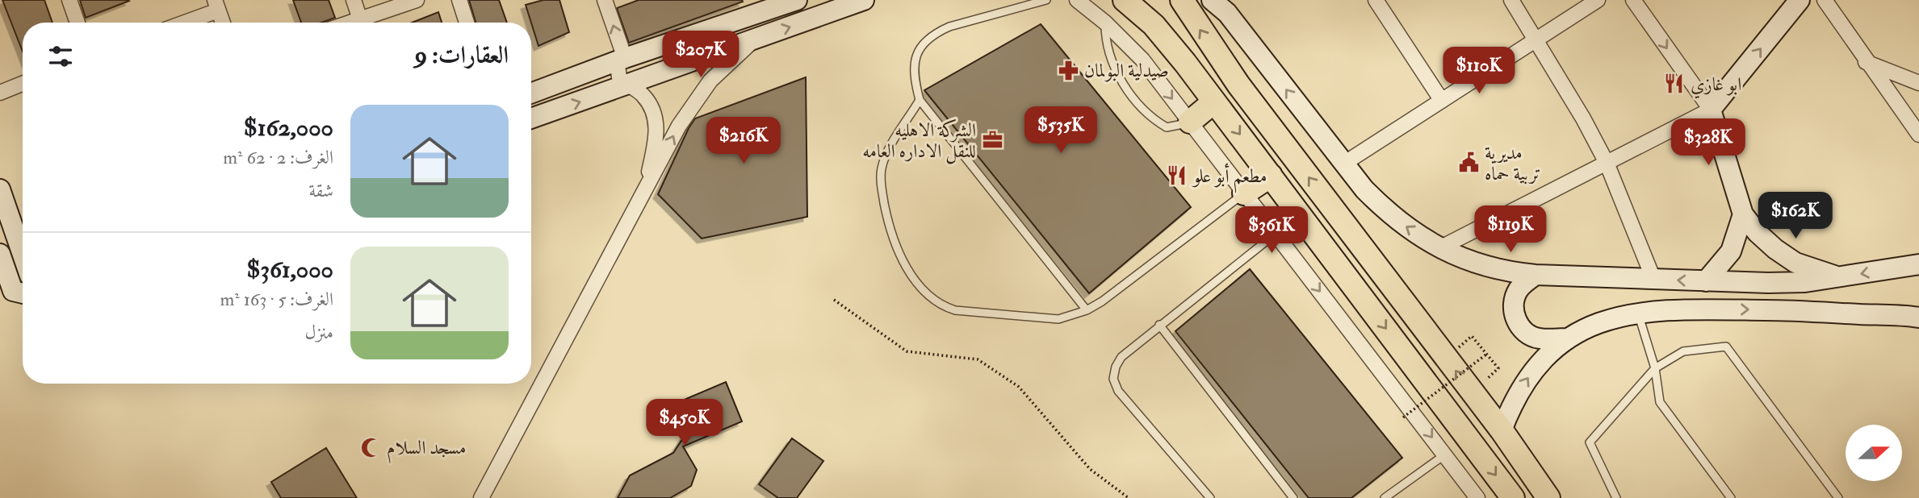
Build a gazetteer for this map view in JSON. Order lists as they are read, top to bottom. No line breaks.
{"places":{"pharmacy":["صيدلية البولمان"],"restaurant":["ابو غازي","مطعم أبو علو"],"office":["الشركة الاهليه للنقل الاداره العامه"],"public building":["مديرية تربية حماه"],"mosque":["مسجد السلام"]},"north":"right","page":{"heading":"العقارات: 9","price":["$207K","$110K","$535K","$216K","$328K","$162K","$119K","$361K","$450K"],"list":[{"name":"$162,000","note":"الغرف: 2 · 62 m² · شقة"},{"name":"$361,000","note":"الغرف: 5 · 163 m² · منزل"}]}}
